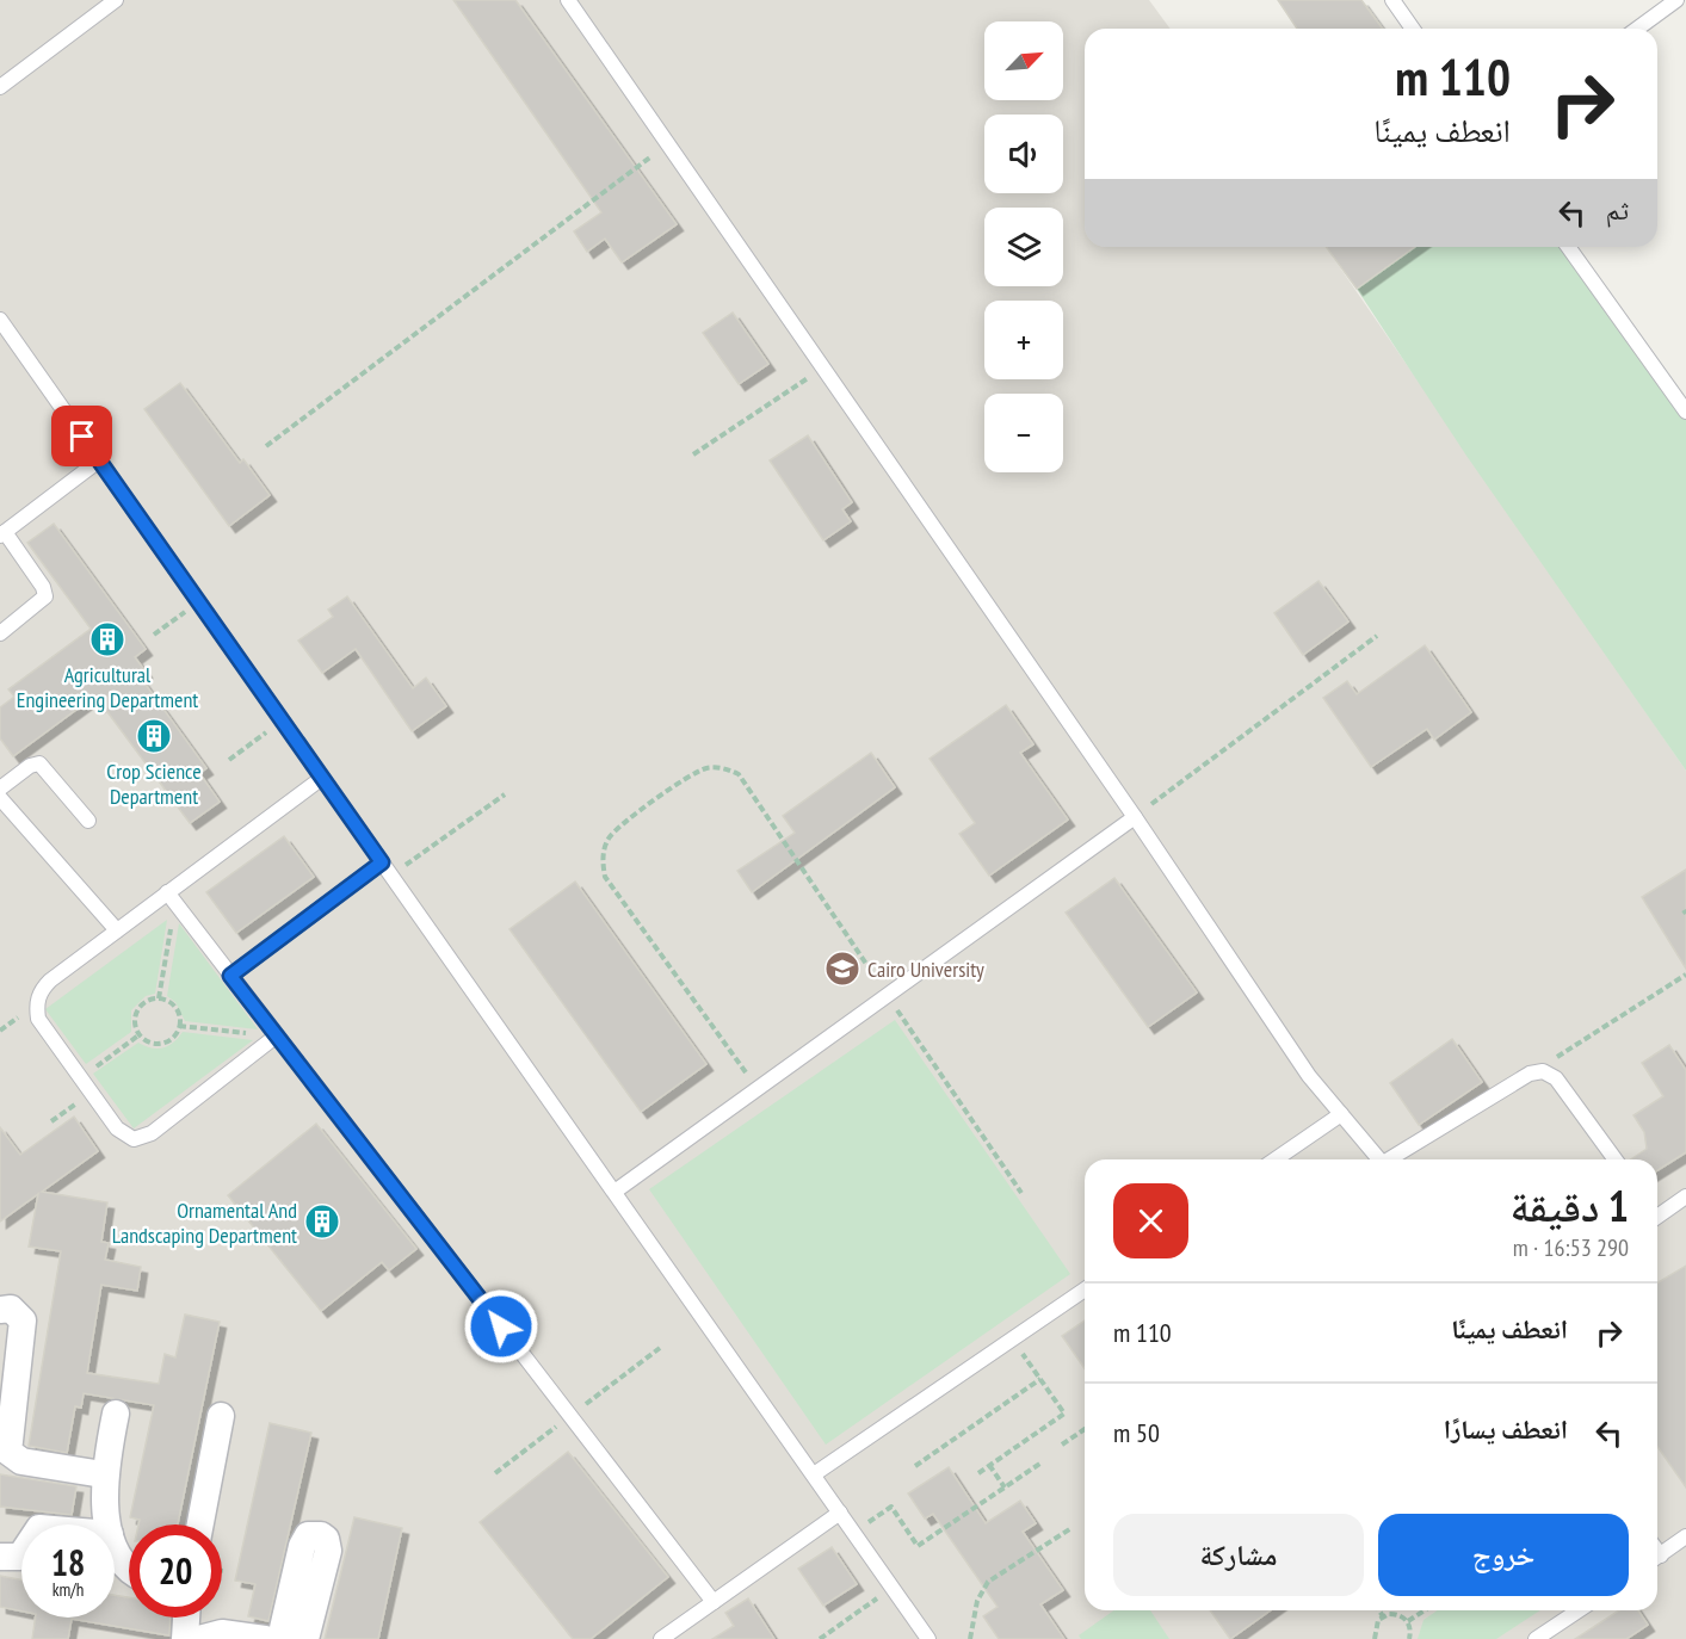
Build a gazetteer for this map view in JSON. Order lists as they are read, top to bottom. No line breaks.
{"places":{"building":["Agricultural Engineering Department","Crop Science Department","Ornamental And Landscaping Department"],"school or university":["Cairo University"]},"north":"top right","page":{"map_buttons":["+","−"],"turn":["110 m","انعطف يمينًا"],"then":"ثم","heading":["1 دقيقة","290 m · 16:53"],"list":[{"name":"انعطف يمينًا","value":"110 m"},{"name":"انعطف يسارًا","value":"50 m"}],"buttons":["خروج","مشاركة"],"speed":"18 km/h","limit":"20"}}
